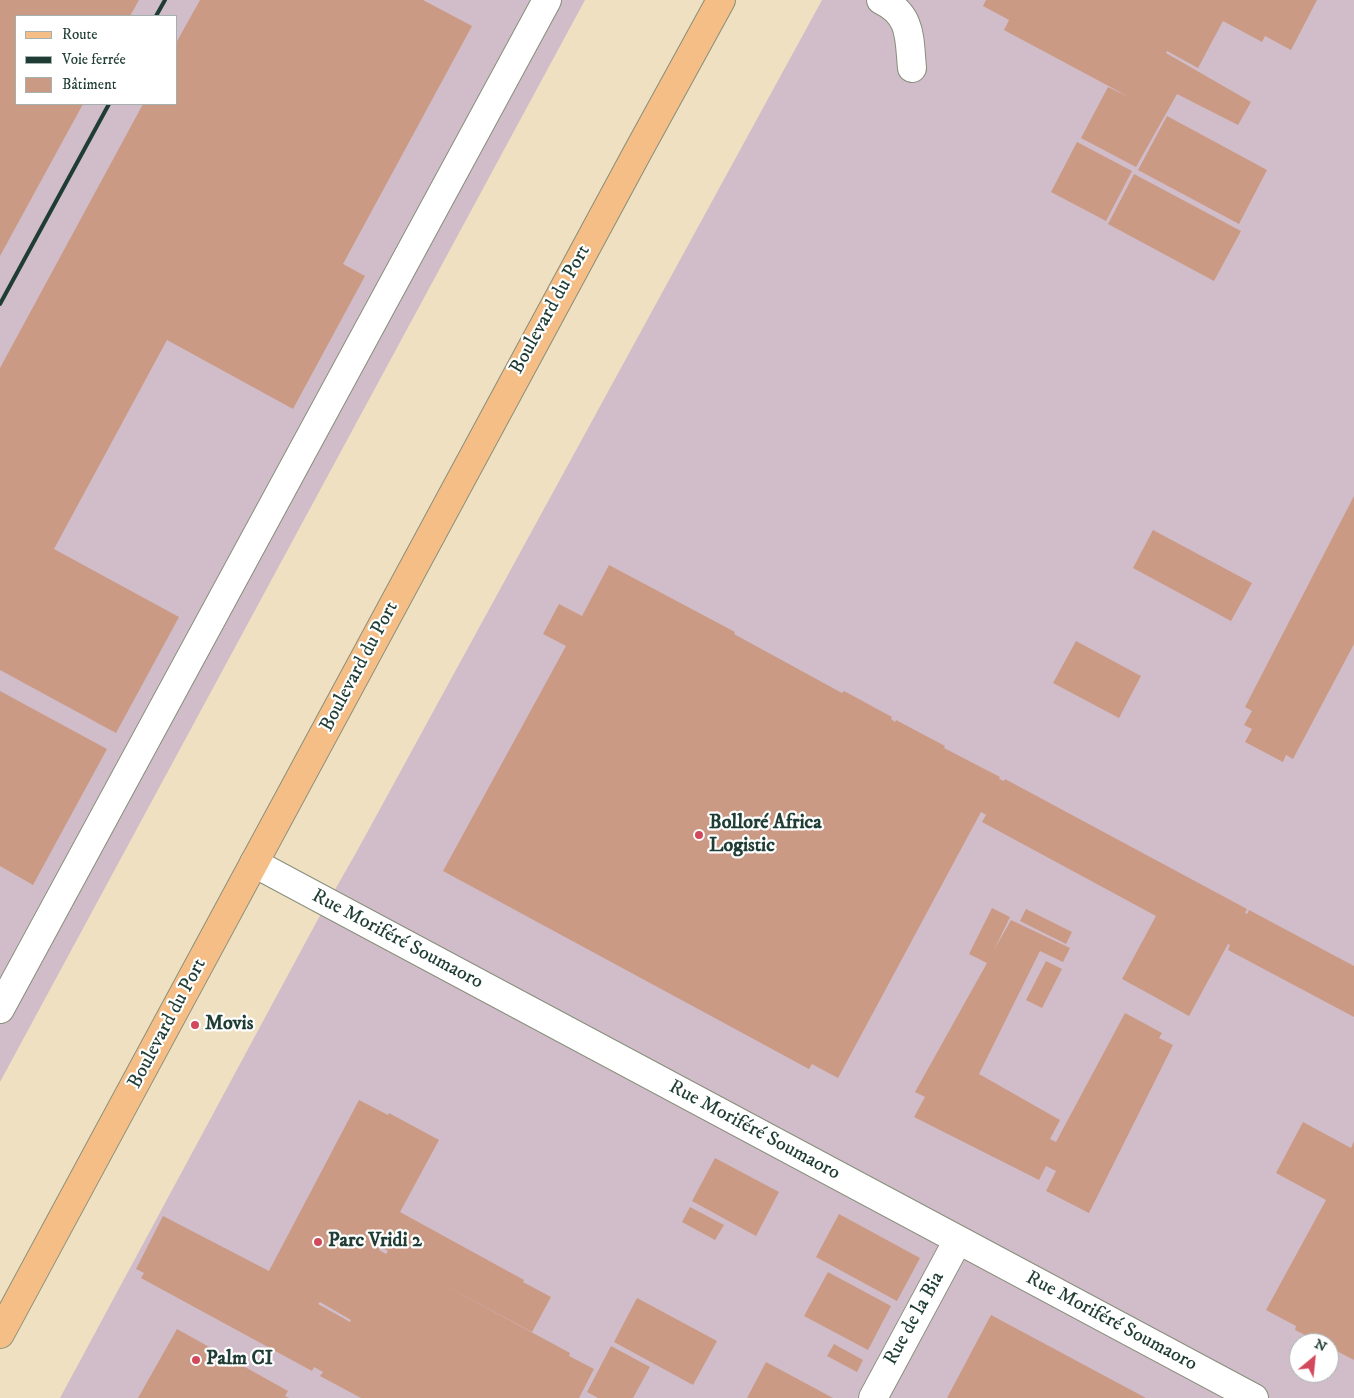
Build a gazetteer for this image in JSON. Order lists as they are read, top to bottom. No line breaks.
{"streets":{"main road":["Boulevard du Port"],"street":["Rue Moriféré Soumaoro","Rue de la Bia"]},"crossings":[["Boulevard du Port","Rue Moriféré Soumaoro"],["Rue Moriféré Soumaoro","Rue de la Bia"]],"places":["Bolloré Africa Logistic","Movis","Parc Vridi 2","Palm CI"],"legend":["Route","Voie ferrée","Bâtiment"],"north":"top right"}
